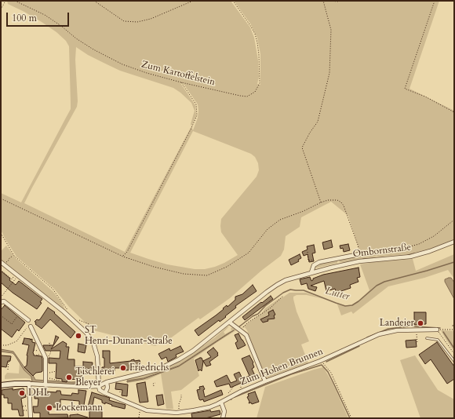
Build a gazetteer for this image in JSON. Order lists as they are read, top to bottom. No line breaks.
{"streets":{"street":["Ombornstraße","Zum Hohen Brunnen"],"path":["Zum Kartoffelstein"]},"crossings":[["Ombornstraße","Zum Hohen Brunnen"]],"water":["Lutter"],"places":["Landeier","ST Henri-Dunant-Straße","Friedrichs","Tischlerei Bleyer","DHL","Lockemann"],"scale_bar":"100 m"}
